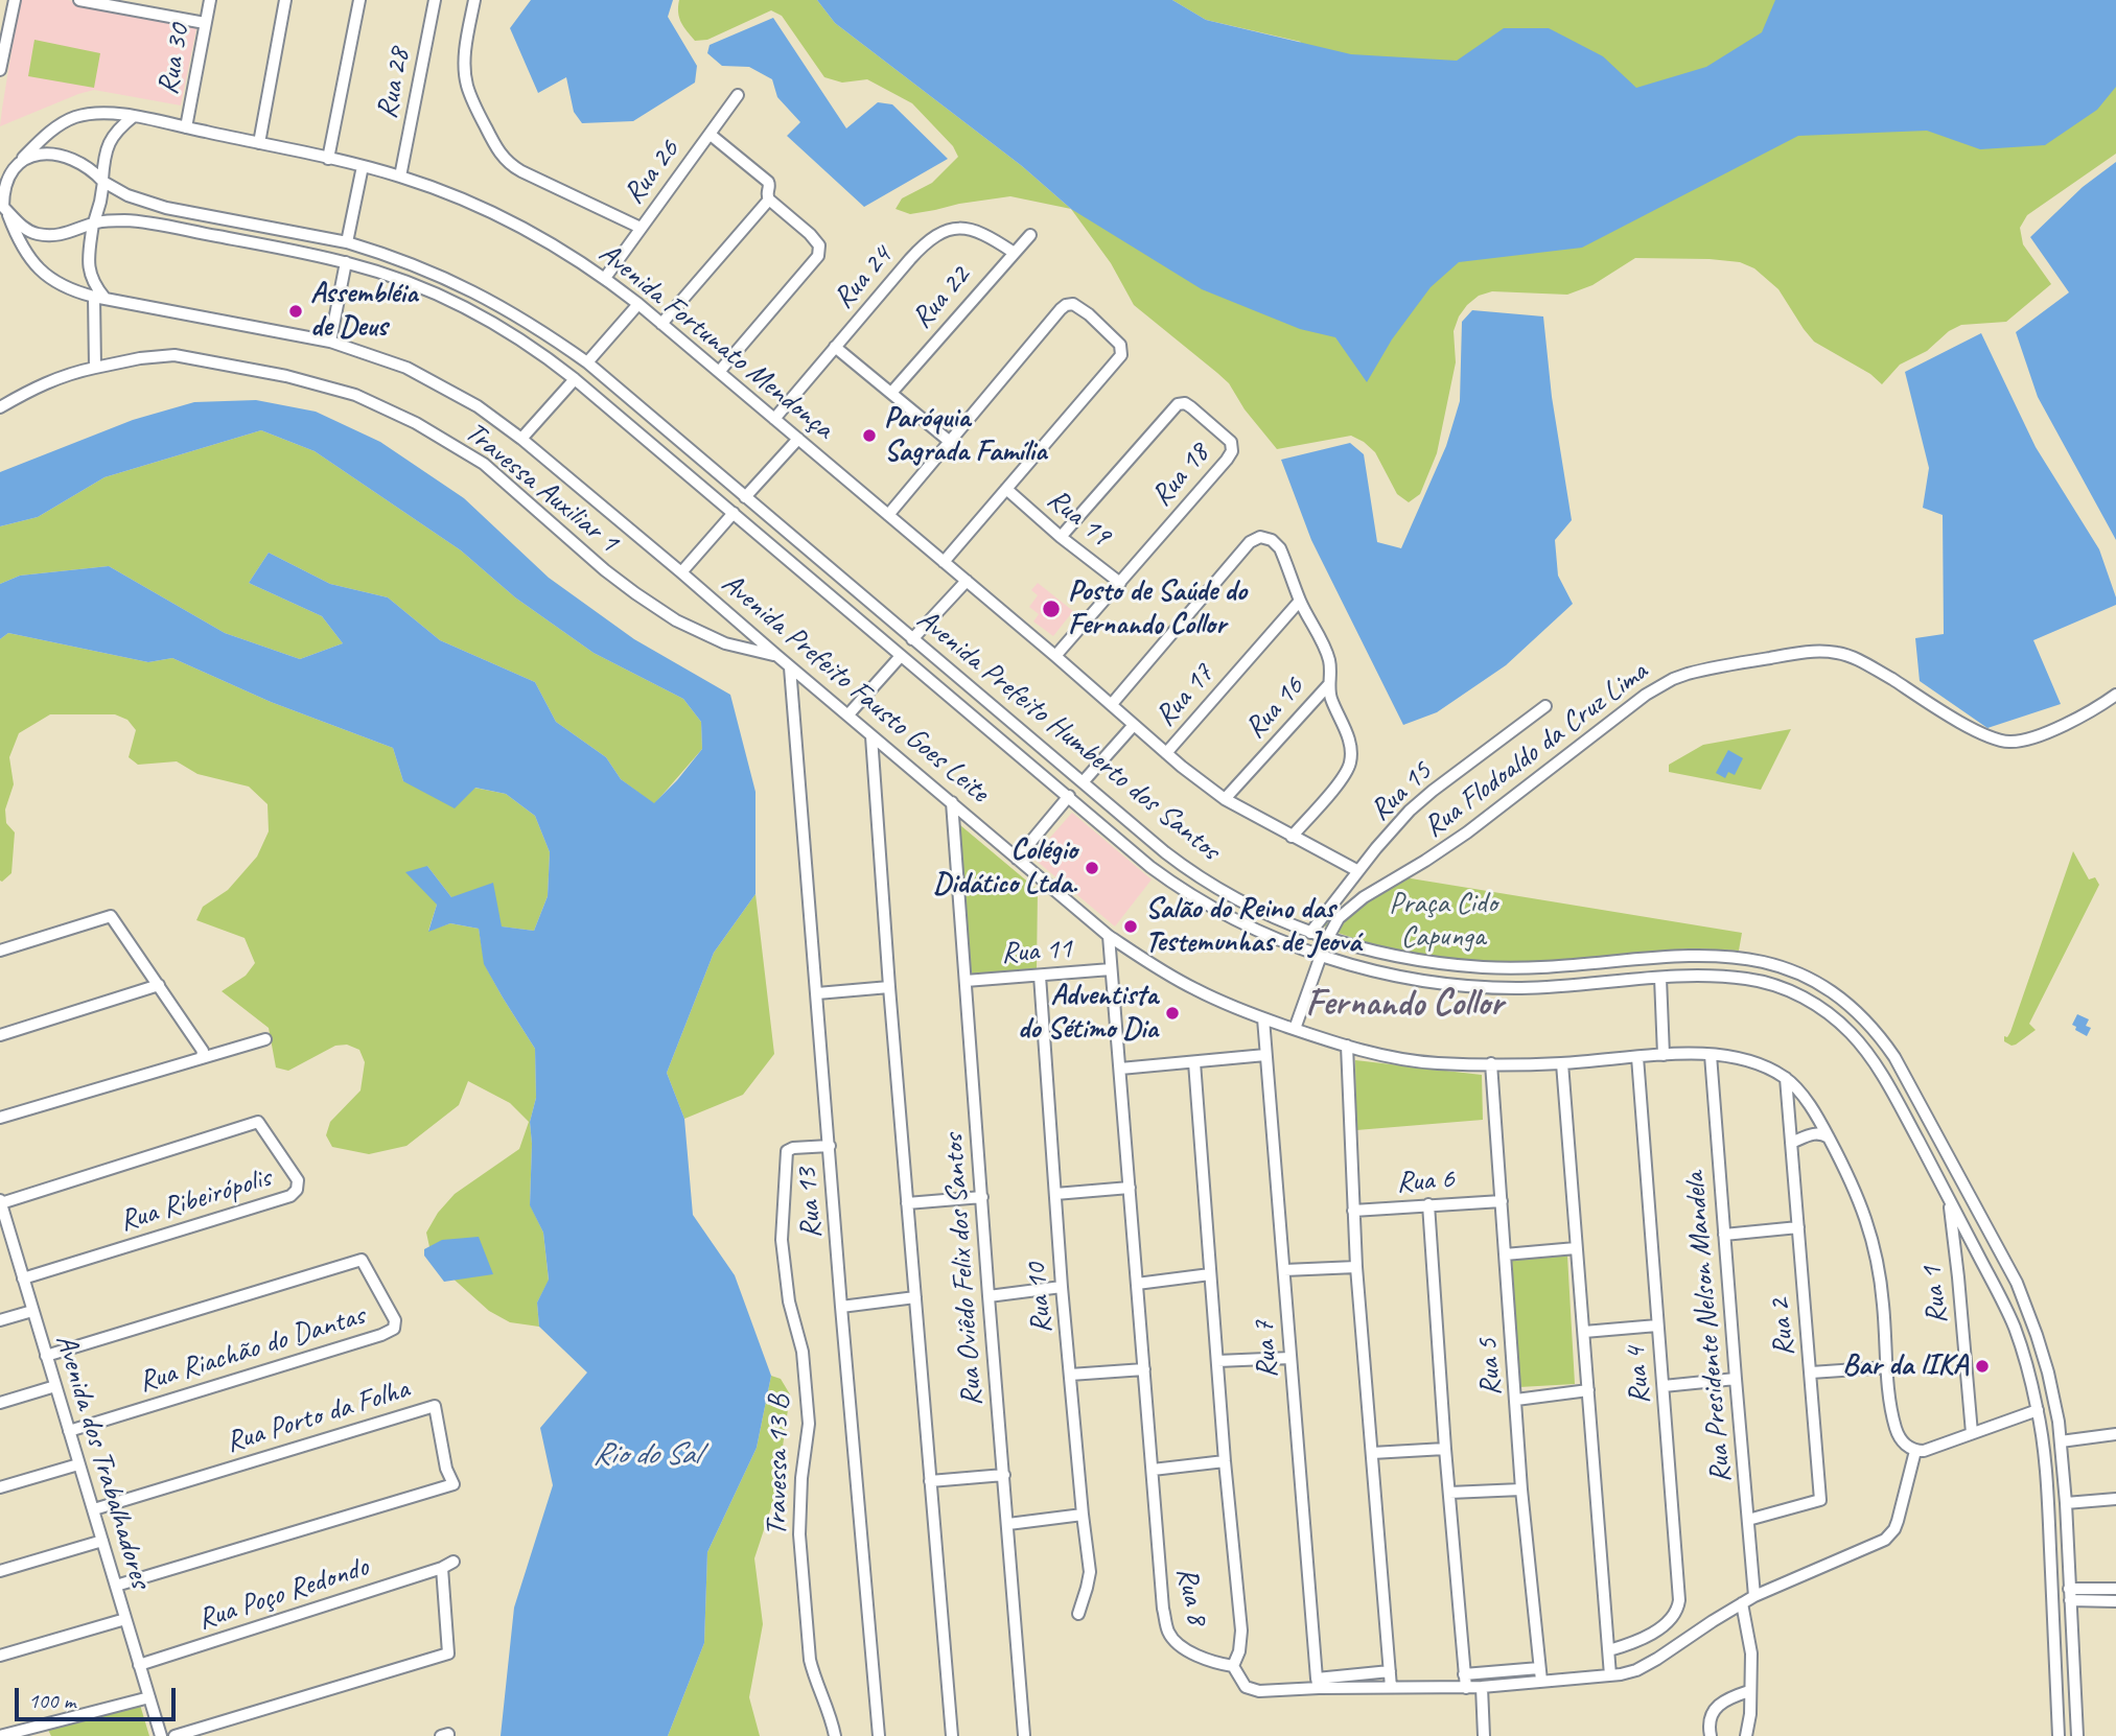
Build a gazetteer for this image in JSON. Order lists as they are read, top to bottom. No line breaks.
{"streets":{"street":["Rua 30","Rua 28","Rua 26","Rua 24","Rua 22","Avenida Fortunato Mendonça","Rua 18","Travessa Auxiliar 1","Rua 19","Avenida Prefeito Fausto Goes Leite","Rua 17","Rua 16","Avenida Prefeito Humberto dos Santos","Rua Flodoaldo da Cruz Lima","Rua 15","Rua 11","Rua 6","Rua Ribeirópolis","Rua 13","Rua Oviêdo Felix dos Santos","Rua 1","Rua 10","Rua Presidente Nelson Mandela","Rua 2","Rua Riachão do Dantas","Rua 7","Rua 5","Rua 4","Rua Porto da Folha","Avenida dos Trabalhadores","Travessa 13 B","Rua Poço Redondo","Rua 8"]},"crossings":[["Rua 30","Avenida Fortunato Mendonça"],["Rua 28","Avenida Fortunato Mendonça"],["Rua 26","Avenida Fortunato Mendonça"],["Rua 24","Rua 22"],["Rua 24","Avenida Fortunato Mendonça"],["Avenida Fortunato Mendonça","Rua 18"],["Avenida Fortunato Mendonça","Avenida Prefeito Fausto Goes Leite"],["Avenida Fortunato Mendonça","Rua 17"],["Avenida Fortunato Mendonça","Rua 16"],["Avenida Fortunato Mendonça","Avenida Prefeito Humberto dos Santos"],["Avenida Fortunato Mendonça","Rua 15"],["Rua 18","Rua 19"],["Travessa Auxiliar 1","Avenida Prefeito Fausto Goes Leite"],["Avenida Prefeito Fausto Goes Leite","Avenida Prefeito Humberto dos Santos"],["Avenida Prefeito Fausto Goes Leite","Rua 13"],["Avenida Prefeito Fausto Goes Leite","Rua Oviêdo Felix dos Santos"],["Avenida Prefeito Fausto Goes Leite","Rua Presidente Nelson Mandela"],["Avenida Prefeito Fausto Goes Leite","Rua 2"],["Avenida Prefeito Fausto Goes Leite","Rua 7"],["Avenida Prefeito Fausto Goes Leite","Rua 5"],["Avenida Prefeito Fausto Goes Leite","Rua 4"],["Avenida Prefeito Fausto Goes Leite","Rua 8"],["Rua 17","Rua 16"],["Avenida Prefeito Humberto dos Santos","Rua Flodoaldo da Cruz Lima"],["Avenida Prefeito Humberto dos Santos","Rua 15"],["Avenida Prefeito Humberto dos Santos","Rua 1"],["Rua 11","Rua Oviêdo Felix dos Santos"],["Rua 11","Rua 10"],["Rua 11","Rua 8"],["Rua 6","Rua 5"],["Rua Ribeirópolis","Avenida dos Trabalhadores"],["Rua 13","Travessa 13 B"],["Rua Presidente Nelson Mandela","Rua 2"],["Rua Riachão do Dantas","Avenida dos Trabalhadores"],["Rua Porto da Folha","Avenida dos Trabalhadores"],["Avenida dos Trabalhadores","Rua Poço Redondo"]],"districts":["Fernando Collor"],"water":["Rio do Sal"],"parks":["Praça Cido Capunga"],"places":["Assembléia de Deus","Paróquia Sagrada Família","Posto de Saúde do Fernando Collor","Colégio Didático Ltda.","Salão do Reino das Testemunhas de Jeová","Adventista do Sétimo Dia","Bar da lIKA"],"scale_bar":"100 m"}
